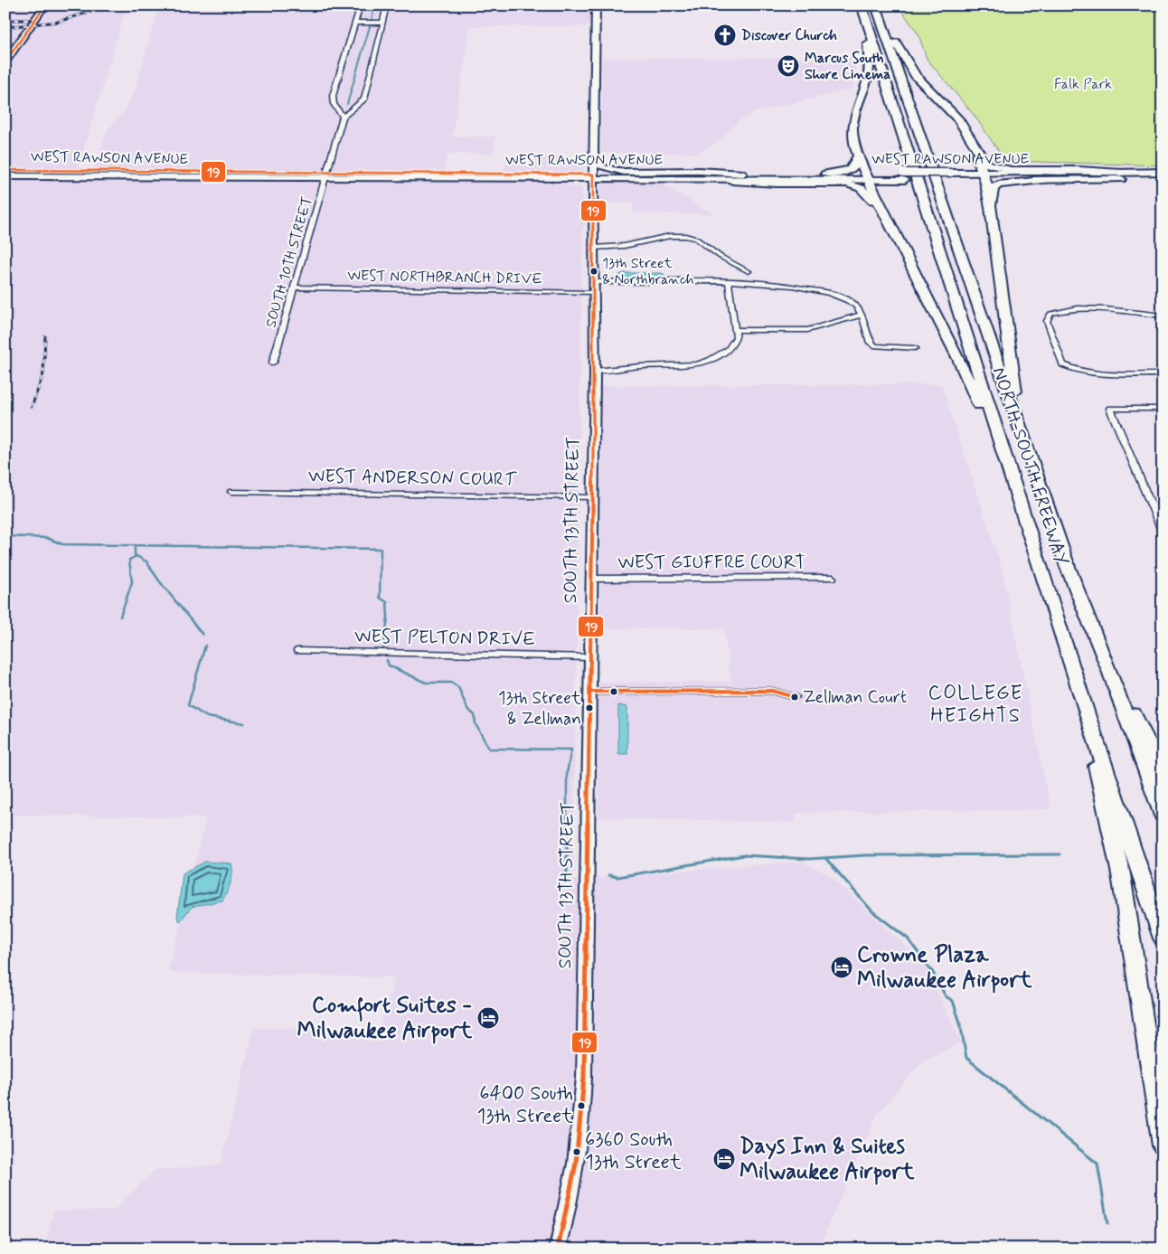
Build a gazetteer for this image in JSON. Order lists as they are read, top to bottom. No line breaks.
{"streets":{"highway":["NORTH-SOUTH FREEWAY"],"main road":["WEST RAWSON AVENUE","SOUTH 13TH STREET"],"street":["SOUTH 10TH STREET","WEST NORTHBRANCH DRIVE","WEST ANDERSON COURT","WEST GIUFFRE COURT","WEST PELTON DRIVE"]},"crossings":[["WEST RAWSON AVENUE","SOUTH 10TH STREET"],["WEST RAWSON AVENUE","SOUTH 13TH STREET"],["SOUTH 10TH STREET","WEST NORTHBRANCH DRIVE"],["WEST NORTHBRANCH DRIVE","SOUTH 13TH STREET"],["WEST ANDERSON COURT","SOUTH 13TH STREET"],["SOUTH 13TH STREET","WEST GIUFFRE COURT"],["SOUTH 13TH STREET","WEST PELTON DRIVE"]],"districts":["COLLEGE HEIGHTS"],"parks":["Falk Park"],"places":{"church":["Discover Church"],"theatre":["Marcus South Shore Cinema"],"other":["13th Street & Northbranch","Zellman Court","13th Street & Zellman","6400 South 13th Street","6360 South 13th Street"],"hotel":["Crowne Plaza Milwaukee Airport","Comfort Suites - Milwaukee Airport","Days Inn & Suites Milwaukee Airport"]},"lines":["transit line 19"]}
